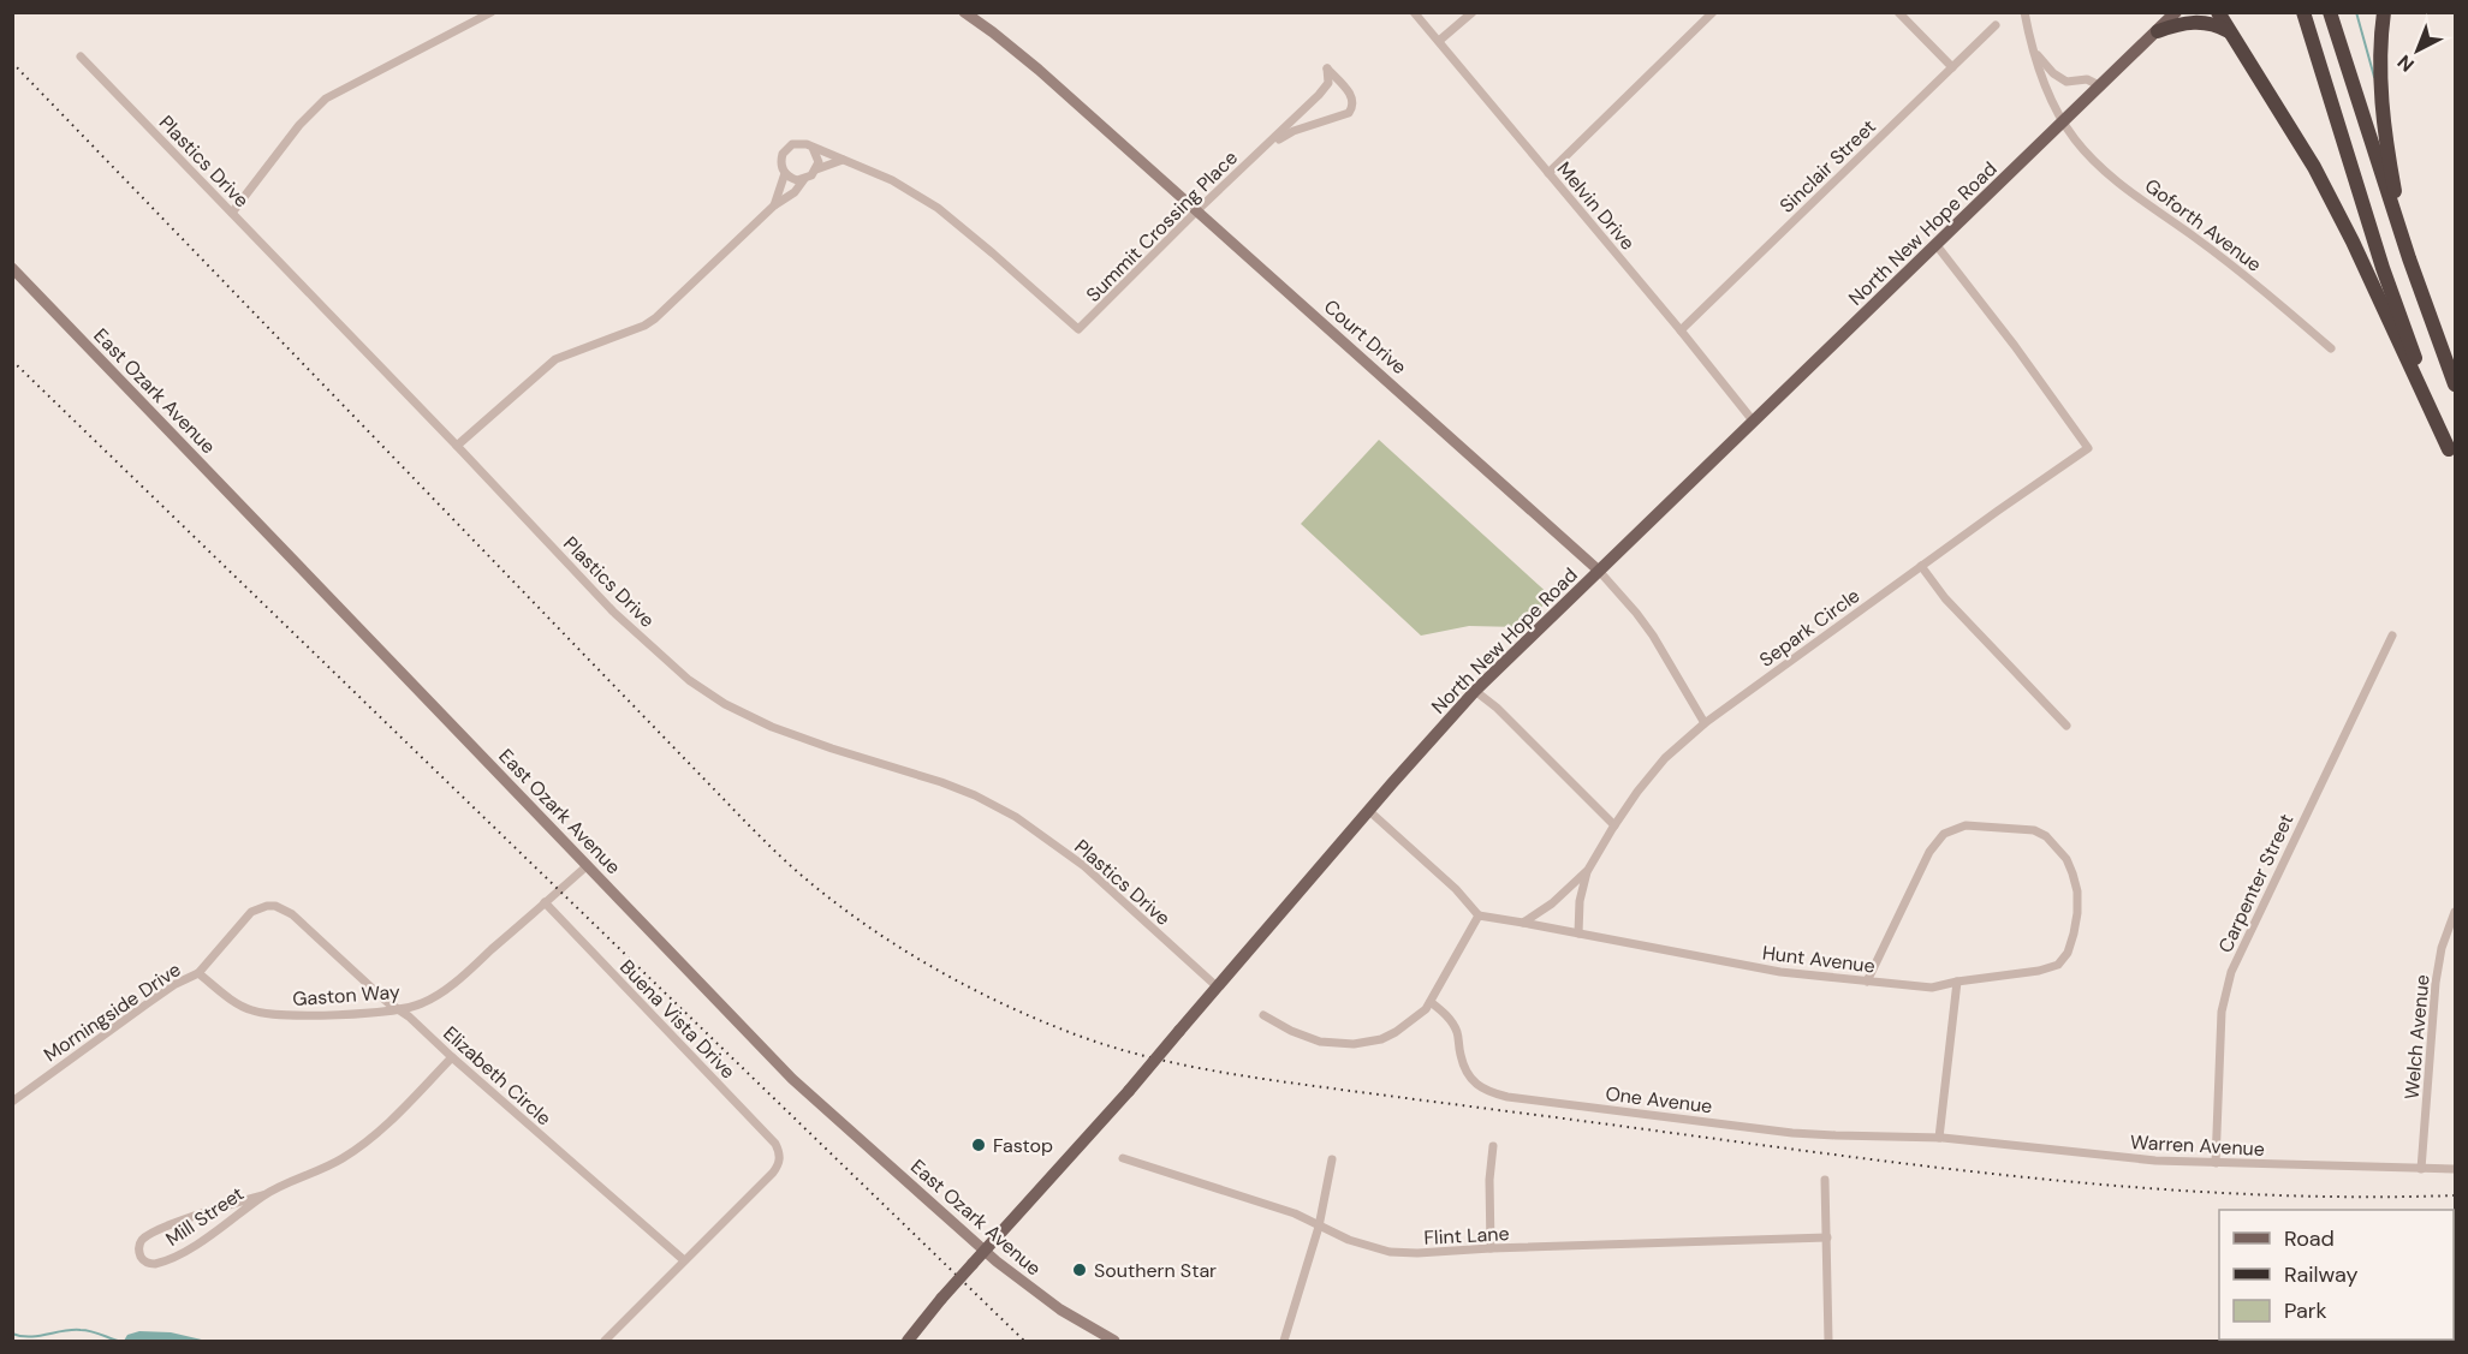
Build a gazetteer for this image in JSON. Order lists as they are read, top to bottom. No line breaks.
{"streets":{"main road":["North New Hope Road","Court Drive","East Ozark Avenue"],"street":["Plastics Drive","Sinclair Street","Melvin Drive","Goforth Avenue","Summit Crossing Place","Separk Circle","Carpenter Street","Hunt Avenue","Gaston Way","Morningside Drive","Buena Vista Drive","Welch Avenue","Elizabeth Circle","One Avenue","Warren Avenue","Mill Street","Flint Lane"]},"crossings":[["Plastics Drive","North New Hope Road"],["Sinclair Street","Melvin Drive"],["Melvin Drive","North New Hope Road"],["Goforth Avenue","North New Hope Road"],["Summit Crossing Place","Court Drive"],["North New Hope Road","Court Drive"],["North New Hope Road","East Ozark Avenue"],["North New Hope Road","Separk Circle"],["Court Drive","Separk Circle"],["East Ozark Avenue","Gaston Way"],["Separk Circle","Hunt Avenue"],["Carpenter Street","Warren Avenue"],["Gaston Way","Morningside Drive"],["Gaston Way","Buena Vista Drive"],["Gaston Way","Elizabeth Circle"],["Morningside Drive","Elizabeth Circle"],["Buena Vista Drive","Elizabeth Circle"],["Welch Avenue","Warren Avenue"],["Elizabeth Circle","Mill Street"],["One Avenue","Warren Avenue"]],"places":["Fastop","Southern Star"],"legend":["Road","Railway","Park"],"north":"bottom left"}
